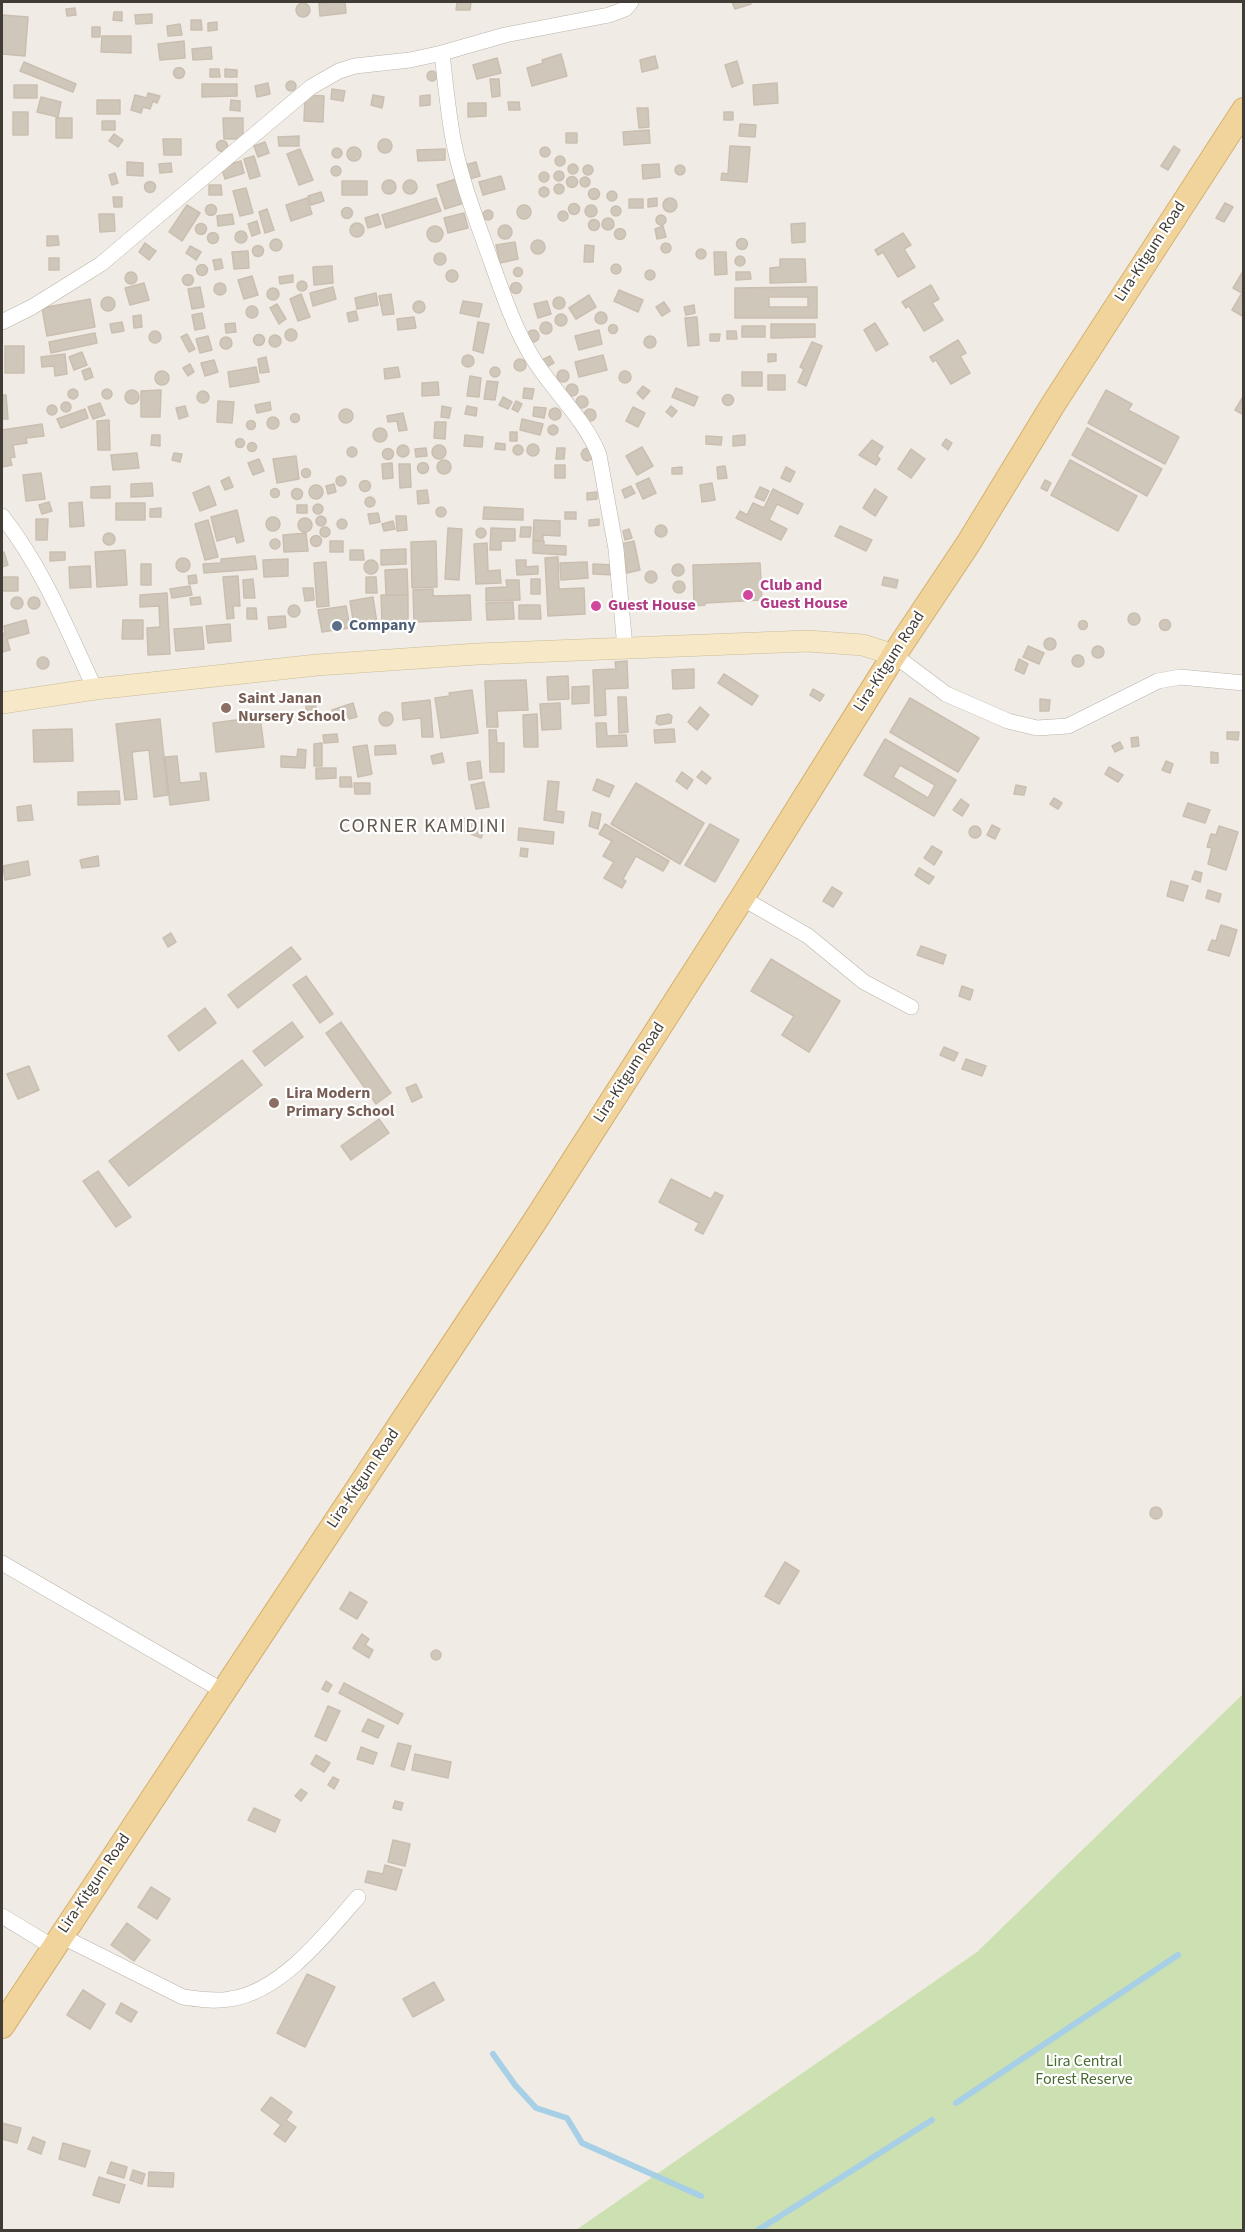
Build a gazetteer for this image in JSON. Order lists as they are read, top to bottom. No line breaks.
{"streets":{"main road":["Lira-Kitgum Road"]},"districts":["CORNER KAMDINI"],"parks":["Lira Central Forest Reserve"],"places":["Club and Guest House","Guest House","Company","Saint Janan Nursery School","Lira Modern Primary School"]}
